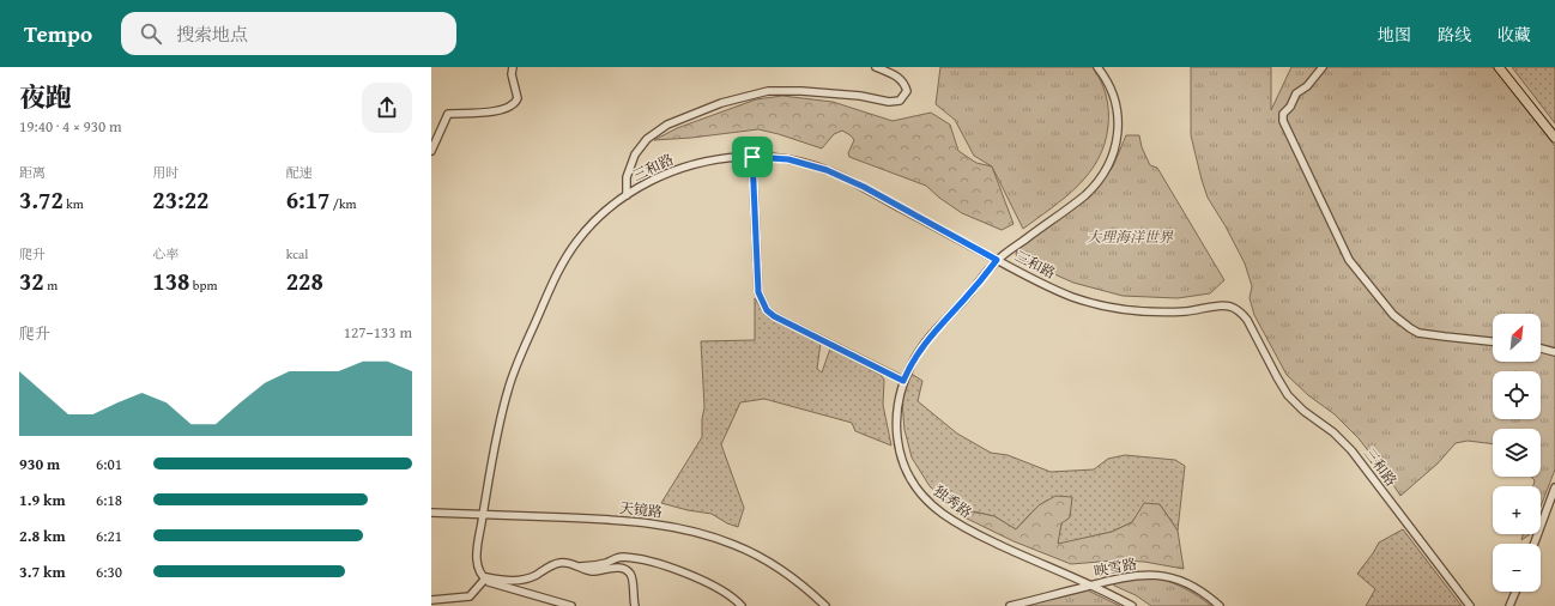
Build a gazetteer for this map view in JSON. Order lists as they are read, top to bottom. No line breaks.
{"streets":{"street":["三和路","独秀路","天镜路","映雪路"]},"crossings":[["三和路","独秀路"],["三和路","天镜路"],["独秀路","映雪路"]],"parks":["大理海洋世界"],"north":"top right","page":{"header":"Tempo","search":"搜索地点","nav":["地图","路线","收藏"],"heading":["夜跑","19:40 · 4 × 930 m"],"stats":[["距离","3.72 km"],["用时","23:22"],["配速","6:17 /km"],["爬升","32 m"],["心率","138 bpm"],["kcal","228"]],"chart":["爬升","127–133 m"],"map_buttons":["+","−"],"list":[{"name":"930 m","note":"6:01"},{"name":"1.9 km","note":"6:18"},{"name":"2.8 km","note":"6:21"},{"name":"3.7 km","note":"6:30"}]}}
